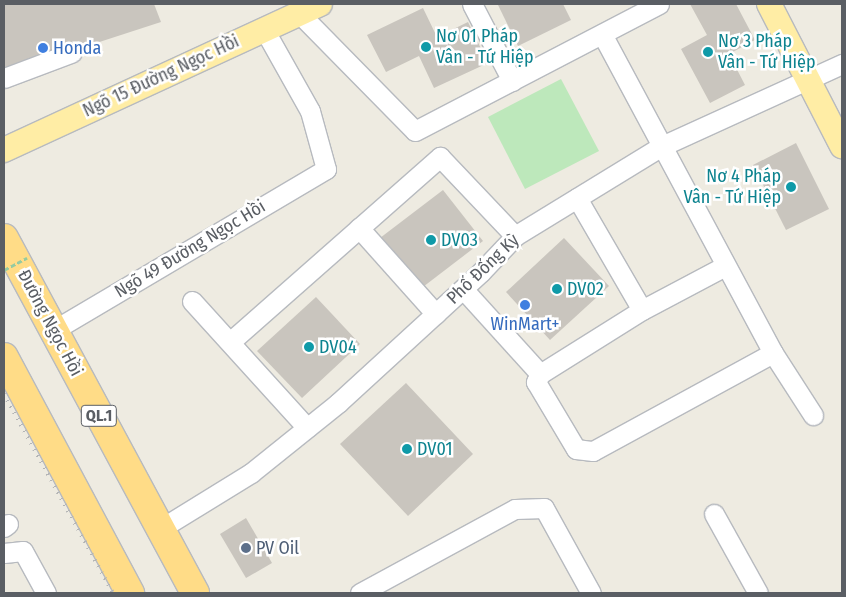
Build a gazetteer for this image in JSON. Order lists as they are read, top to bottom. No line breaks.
{"streets":{"highway":["Đường Ngọc Hồi","QL.1"],"main road":["Ngõ 15 Đường Ngọc Hồi"],"street":["Ngõ 49 Đường Ngọc Hồi","Phố Đống Kỳ"]},"crossings":[["Ngõ 15 Đường Ngọc Hồi","Ngõ 49 Đường Ngọc Hồi"],["Ngõ 49 Đường Ngọc Hồi","Đường Ngọc Hồi"],["Phố Đống Kỳ","Đường Ngọc Hồi"]],"places":["Nơ 01 Pháp Vân - Tứ Hiệp","Honda","Nơ 3 Pháp Vân - Tứ Hiệp","Nơ 4 Pháp Vân - Tứ Hiệp","DV03","DV02","WinMart+","DV04","DV01","PV Oil"]}
